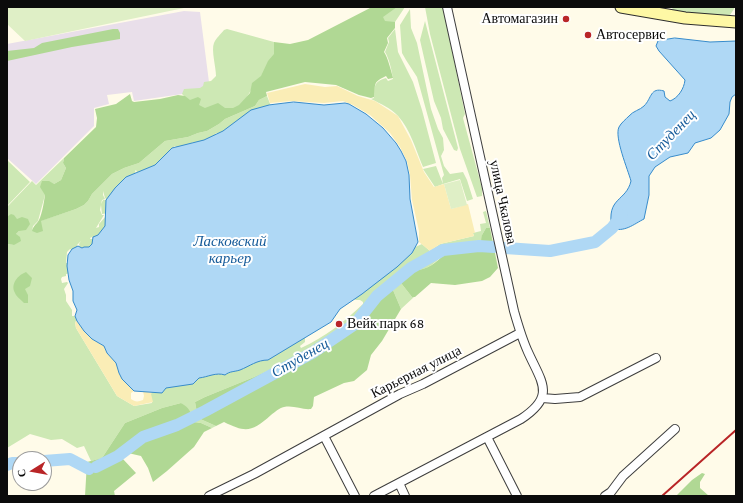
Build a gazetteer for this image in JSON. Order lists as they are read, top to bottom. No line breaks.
{"streets":{"street":["улица Чкалова","Карьерная улица"]},"crossings":[["улица Чкалова","Карьерная улица"]],"water":["Студенец","Ласковский карьер"],"places":["Автомагазин","Автосервис","Вейк парк 68"],"north":"left"}
